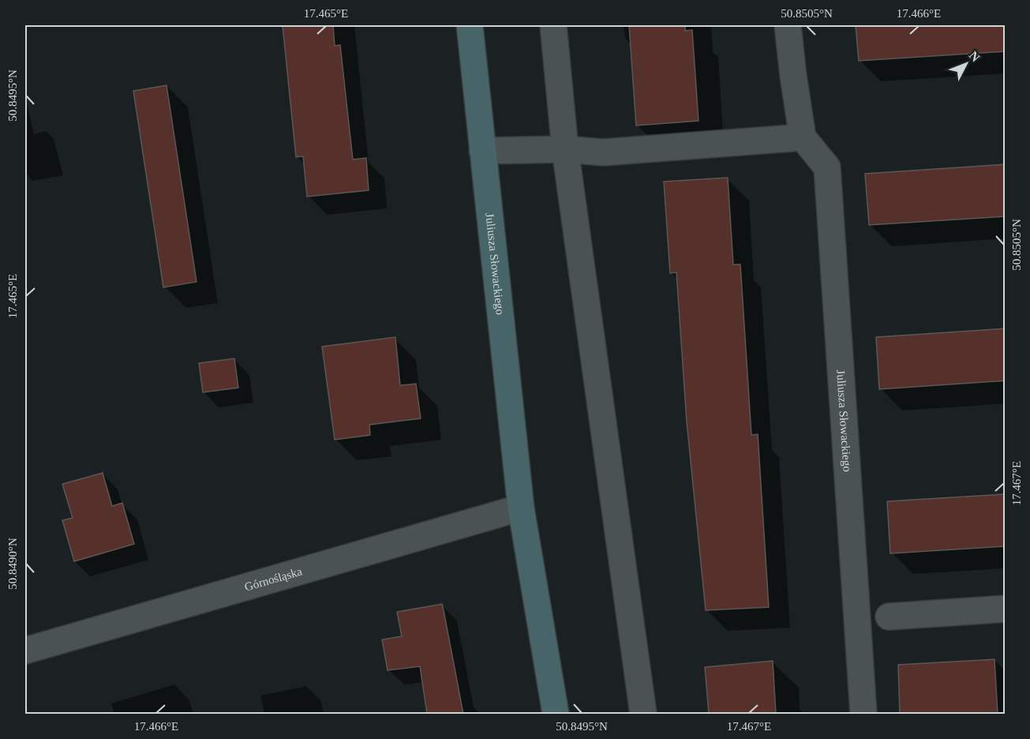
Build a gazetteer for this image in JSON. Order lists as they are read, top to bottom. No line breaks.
{"streets":{"street":["Juliusza Słowackiego","Górnośląska"]},"crossings":[["Juliusza Słowackiego","Górnośląska"]],"north":"top right","coordinates":["17.465°E","50.8505°N","17.466°E","50.8495°N","17.467°E","50.8490°N"]}
